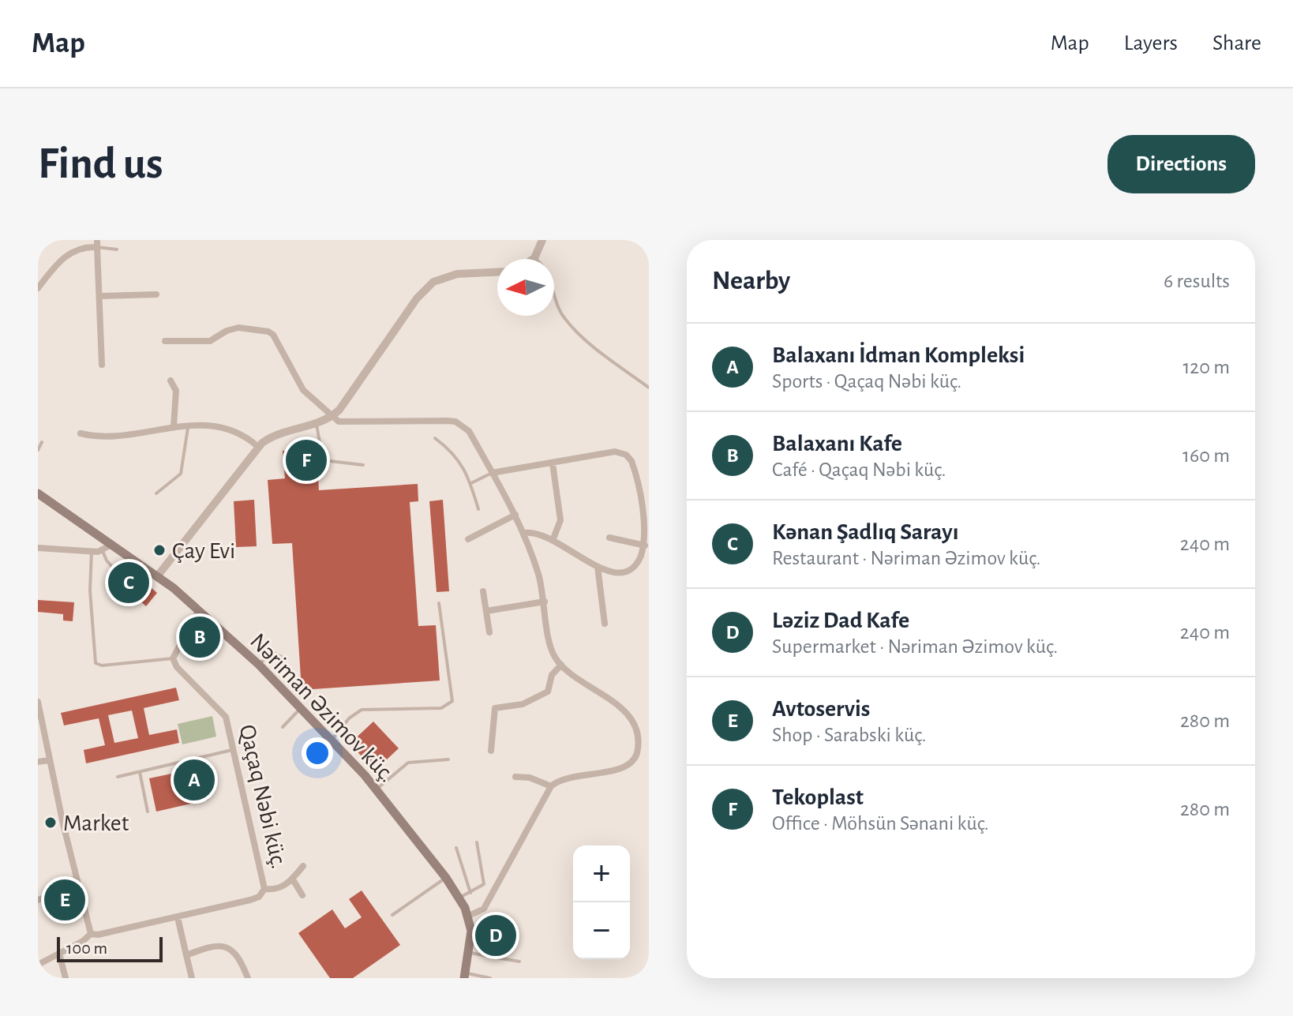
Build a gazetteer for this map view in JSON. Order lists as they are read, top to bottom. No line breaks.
{"streets":{"main road":["Nəriman Əzimov küç."],"street":["Qaçaq Nəbi küç."]},"places":["Çay Evi","Market"],"scale_bar":"100 m","north":"left","page":{"header":"Map","nav":["Map","Layers","Share"],"buttons":"Directions","title":"Find us","heading":["Nearby","6 results"],"list":[{"mark":"A","name":"Balaxanı İdman Kompleksi","note":"Sports · Qaçaq Nəbi küç.","value":"120 m"},{"mark":"B","name":"Balaxanı Kafe","note":"Café · Qaçaq Nəbi küç.","value":"160 m"},{"mark":"C","name":"Kənan Şadlıq Sarayı","note":"Restaurant · Nəriman Əzimov küç.","value":"240 m"},{"mark":"D","name":"Ləziz Dad Kafe","note":"Supermarket · Nəriman Əzimov küç.","value":"240 m"},{"mark":"E","name":"Avtoservis","note":"Shop · Sarabski küç.","value":"280 m"},{"mark":"F","name":"Tekoplast","note":"Office · Möhsün Sənani küç.","value":"280 m"}],"pins":["F","C","B","A","E","D"],"map_buttons":["+","−"],"scale":"100 m"}}
